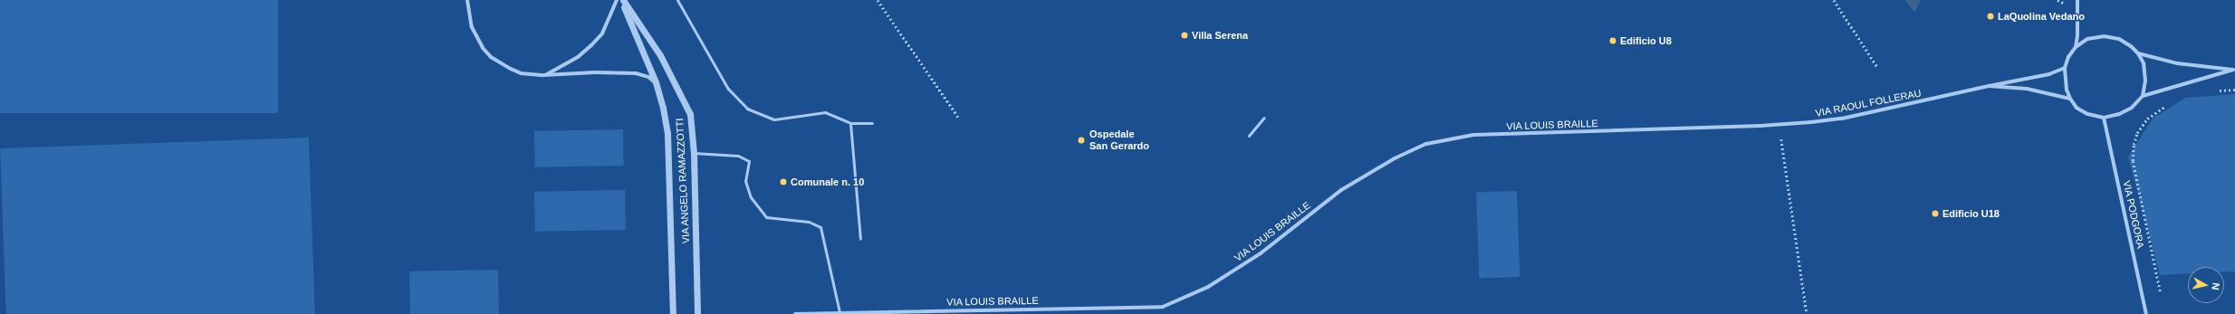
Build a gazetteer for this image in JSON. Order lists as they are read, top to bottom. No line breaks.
{"streets":{"street":["VIA RAOUL FOLLERAU","VIA LOUIS BRAILLE","VIA ANGELO RAMAZZOTTI","VIA PODGORA"]},"crossings":[["VIA RAOUL FOLLERAU","VIA LOUIS BRAILLE"],["VIA RAOUL FOLLERAU","VIA PODGORA"]],"places":["LaQuolina Vedano","Villa Serena","Edificio U8","Ospedale San Gerardo","Comunale n. 10","Edificio U18"],"north":"right"}
